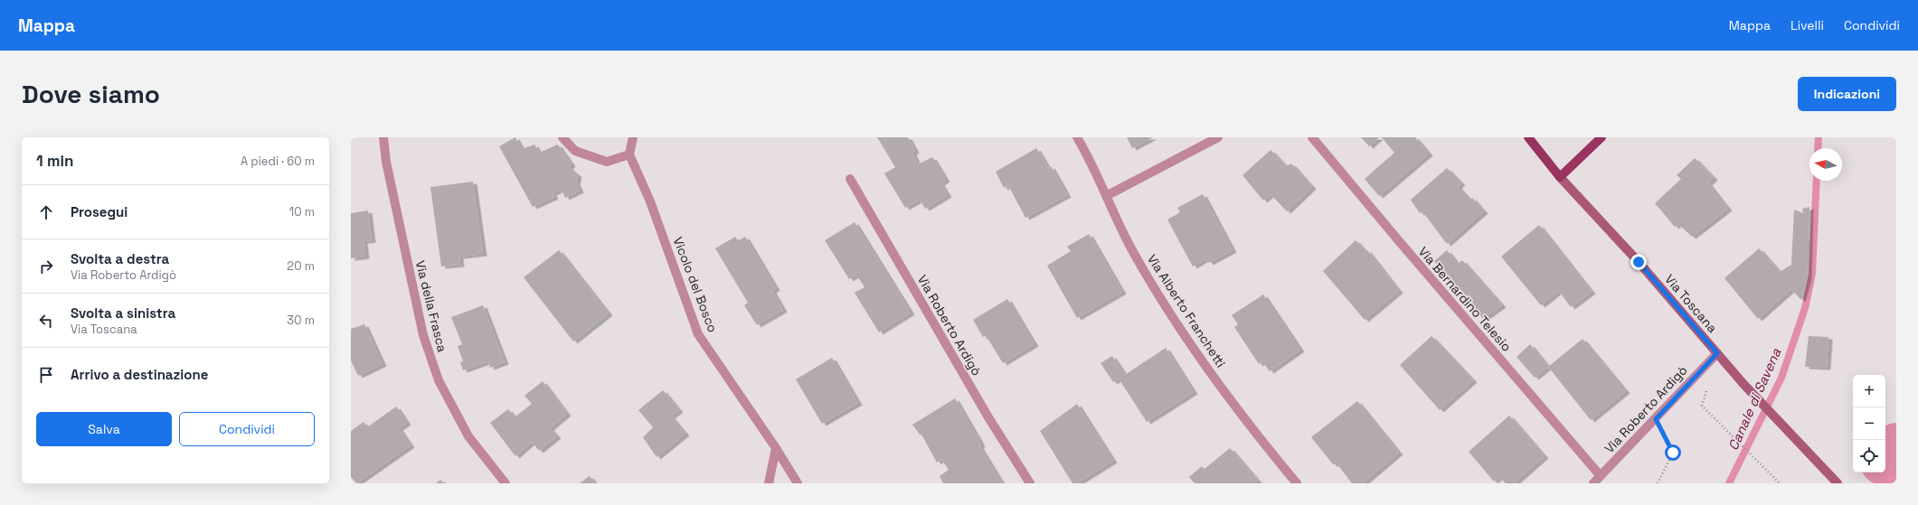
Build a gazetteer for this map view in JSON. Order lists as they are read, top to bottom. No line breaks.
{"streets":{"main road":["Via Toscana"],"street":["Vicolo del Bosco","Via Bernardino Telesio","Via della Frasca","Via Alberto Franchetti","Via Roberto Ardigò"]},"crossings":[["Via Bernardino Telesio","Via Roberto Ardigò"],["Via Toscana","Via Roberto Ardigò"]],"water":["Canale di Savena"],"north":"left","page":{"header":"Mappa","nav":["Mappa","Livelli","Condividi"],"buttons":["Indicazioni",["Salva","Condividi"]],"title":"Dove siamo","heading":["1 min","A piedi · 60 m"],"list":[["Prosegui","10 m"],["Svolta a destra","Via Roberto Ardigò","20 m"],["Svolta a sinistra","Via Toscana","30 m"],"Arrivo a destinazione"],"map_buttons":["+","−"]}}
